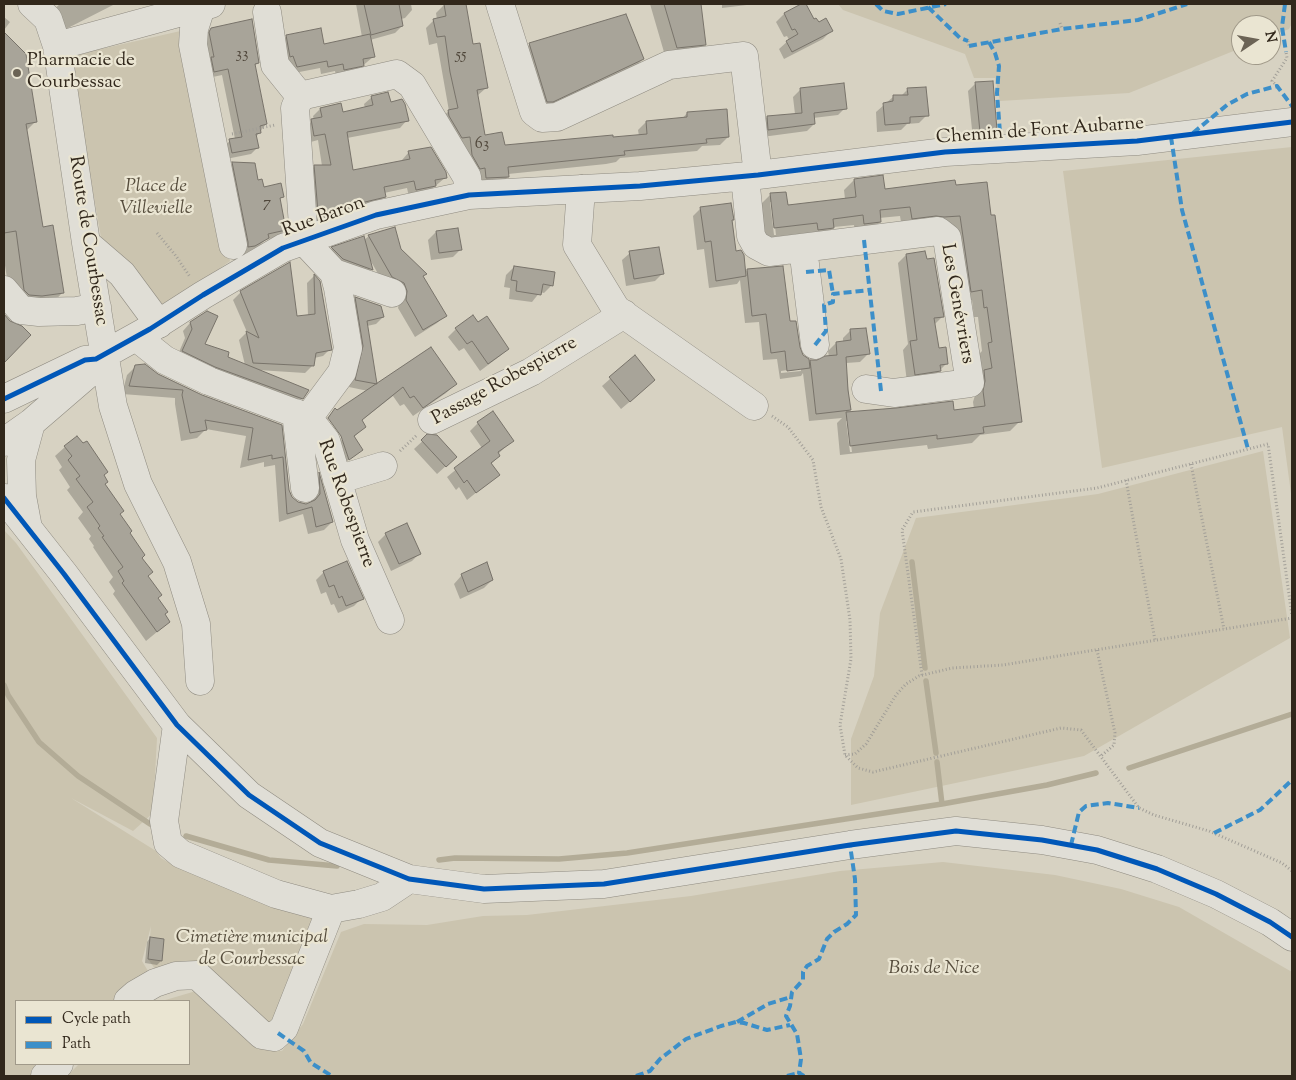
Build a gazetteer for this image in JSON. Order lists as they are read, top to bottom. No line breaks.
{"streets":{"street":["Chemin de Font Aubarne","Rue Baron","Route de Courbessac","Les Genévriers","Passage Robespierre","Rue Robespierre"]},"crossings":[["Chemin de Font Aubarne","Rue Baron"],["Chemin de Font Aubarne","Les Genévriers"],["Rue Baron","Route de Courbessac"]],"parks":["Place de Villevielle","Cimetière municipal de Courbessac","Bois de Nice"],"places":["Pharmacie de Courbessac"],"house_numbers":["33","55","63","7"],"legend":["Cycle path","Path"],"north":"right"}
